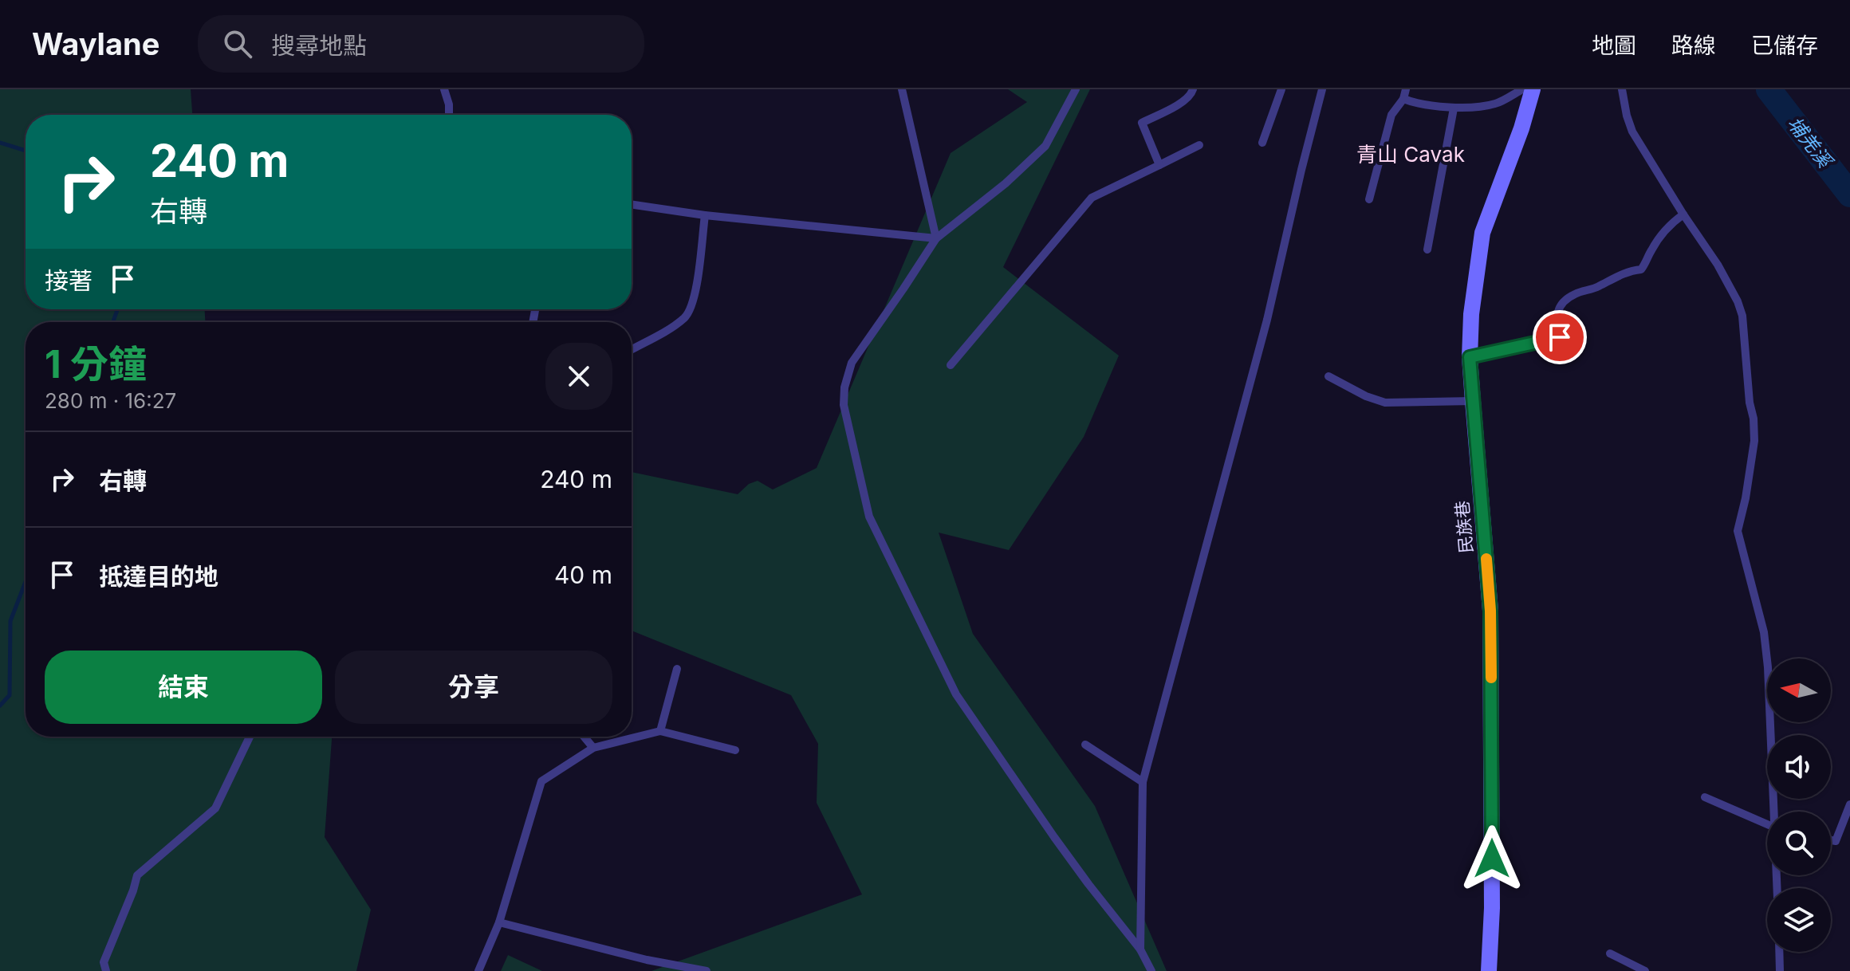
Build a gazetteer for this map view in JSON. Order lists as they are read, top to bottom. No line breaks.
{"streets":{"street":["民族巷"]},"districts":["青山 Cavak"],"water":["埔羌溪"],"north":"left","page":{"header":"Waylane","search":"搜尋地點","nav":["地圖","路線","已儲存"],"turn":["240 m","右轉"],"then":"接著","heading":["1 分鐘","280 m · 16:27"],"list":[{"name":"右轉","value":"240 m"},{"name":"抵達目的地","value":"40 m"}],"buttons":["結束","分享"]}}
